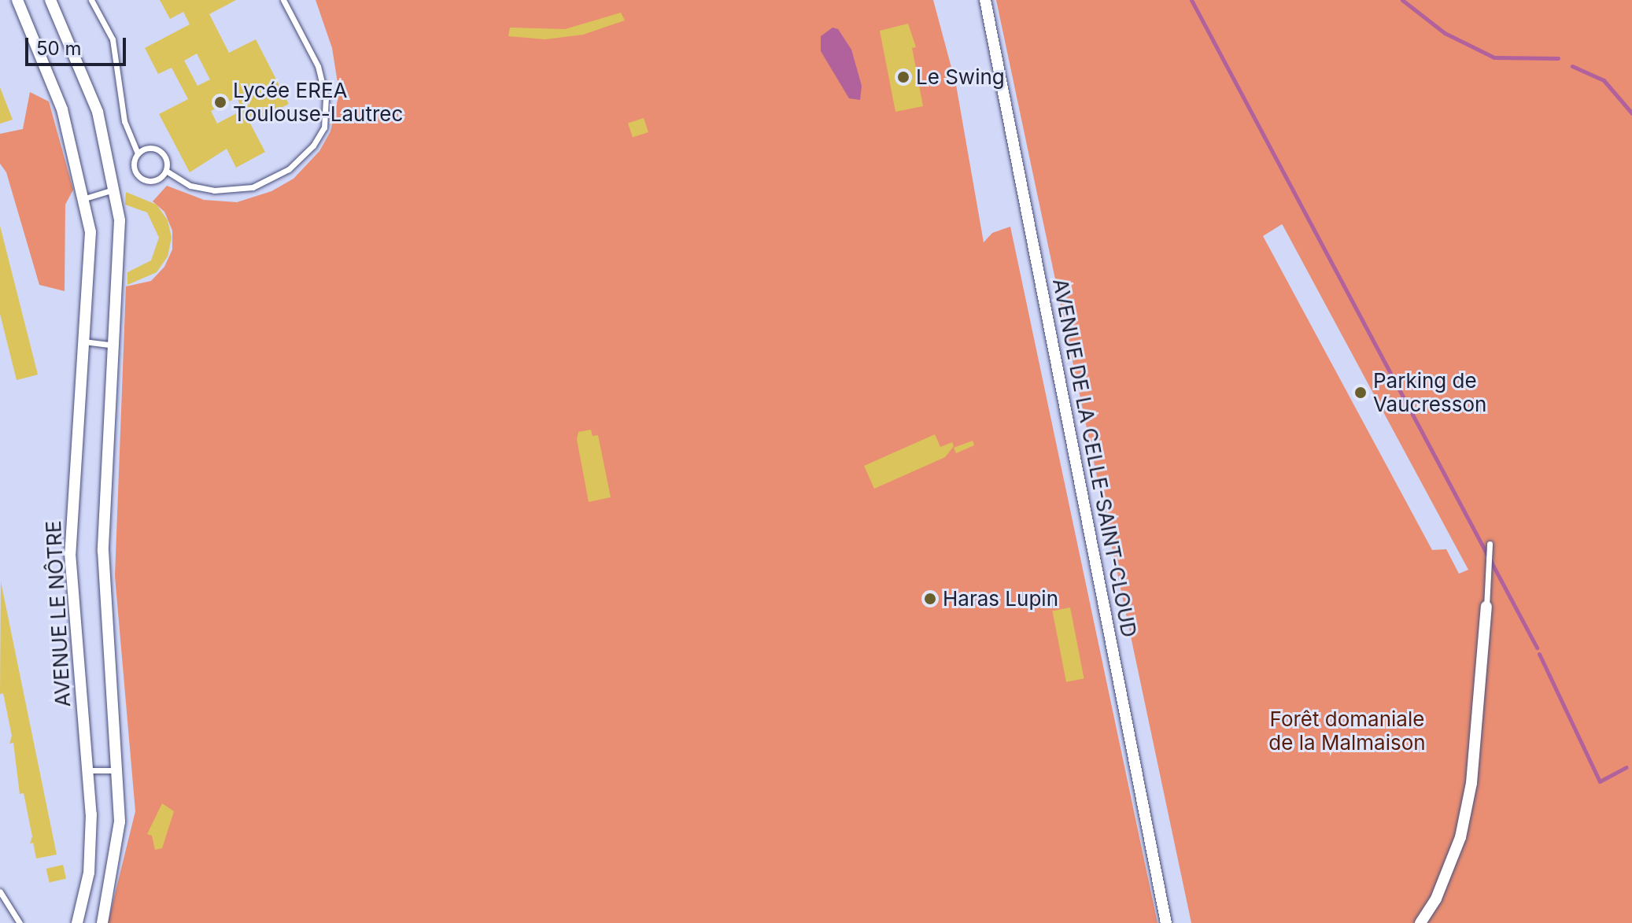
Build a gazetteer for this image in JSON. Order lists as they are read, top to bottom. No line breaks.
{"streets":{"street":["AVENUE DE LA CELLE-SAINT-CLOUD","AVENUE LE NÔTRE"]},"parks":["Forêt domaniale de la Malmaison"],"places":["Le Swing","Lycée EREA Toulouse-Lautrec","Parking de Vaucresson","Haras Lupin"],"scale_bar":"50 m"}
